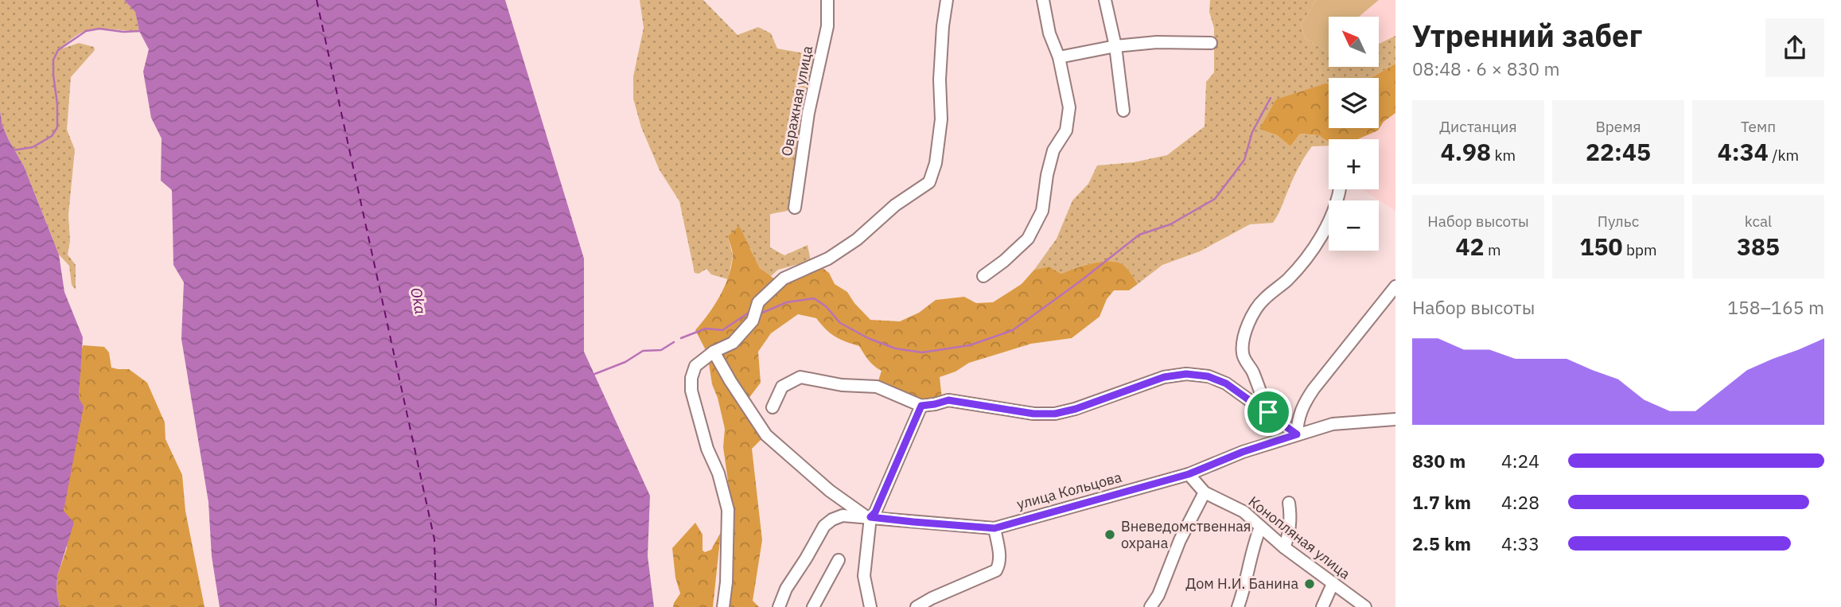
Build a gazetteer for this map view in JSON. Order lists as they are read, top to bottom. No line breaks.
{"streets":{"street":["Овражная улица","улица Кольцова","Конопляная улица"]},"crossings":[["улица Кольцова","Конопляная улица"]],"water":["Oka"],"places":["Вневедомственная охрана","Дом Н.И. Банина"],"north":"top left","page":{"heading":["Утренний забег","08:48 · 6 × 830 m"],"map_buttons":["+","−"],"stats":[["Дистанция","4.98 km"],["Время","22:45"],["Темп","4:34 /km"],["Набор высоты","42 m"],["Пульс","150 bpm"],["kcal","385"]],"chart":["Набор высоты","158–165 m"],"list":[{"name":"830 m","note":"4:24"},{"name":"1.7 km","note":"4:28"},{"name":"2.5 km","note":"4:33"}]}}
